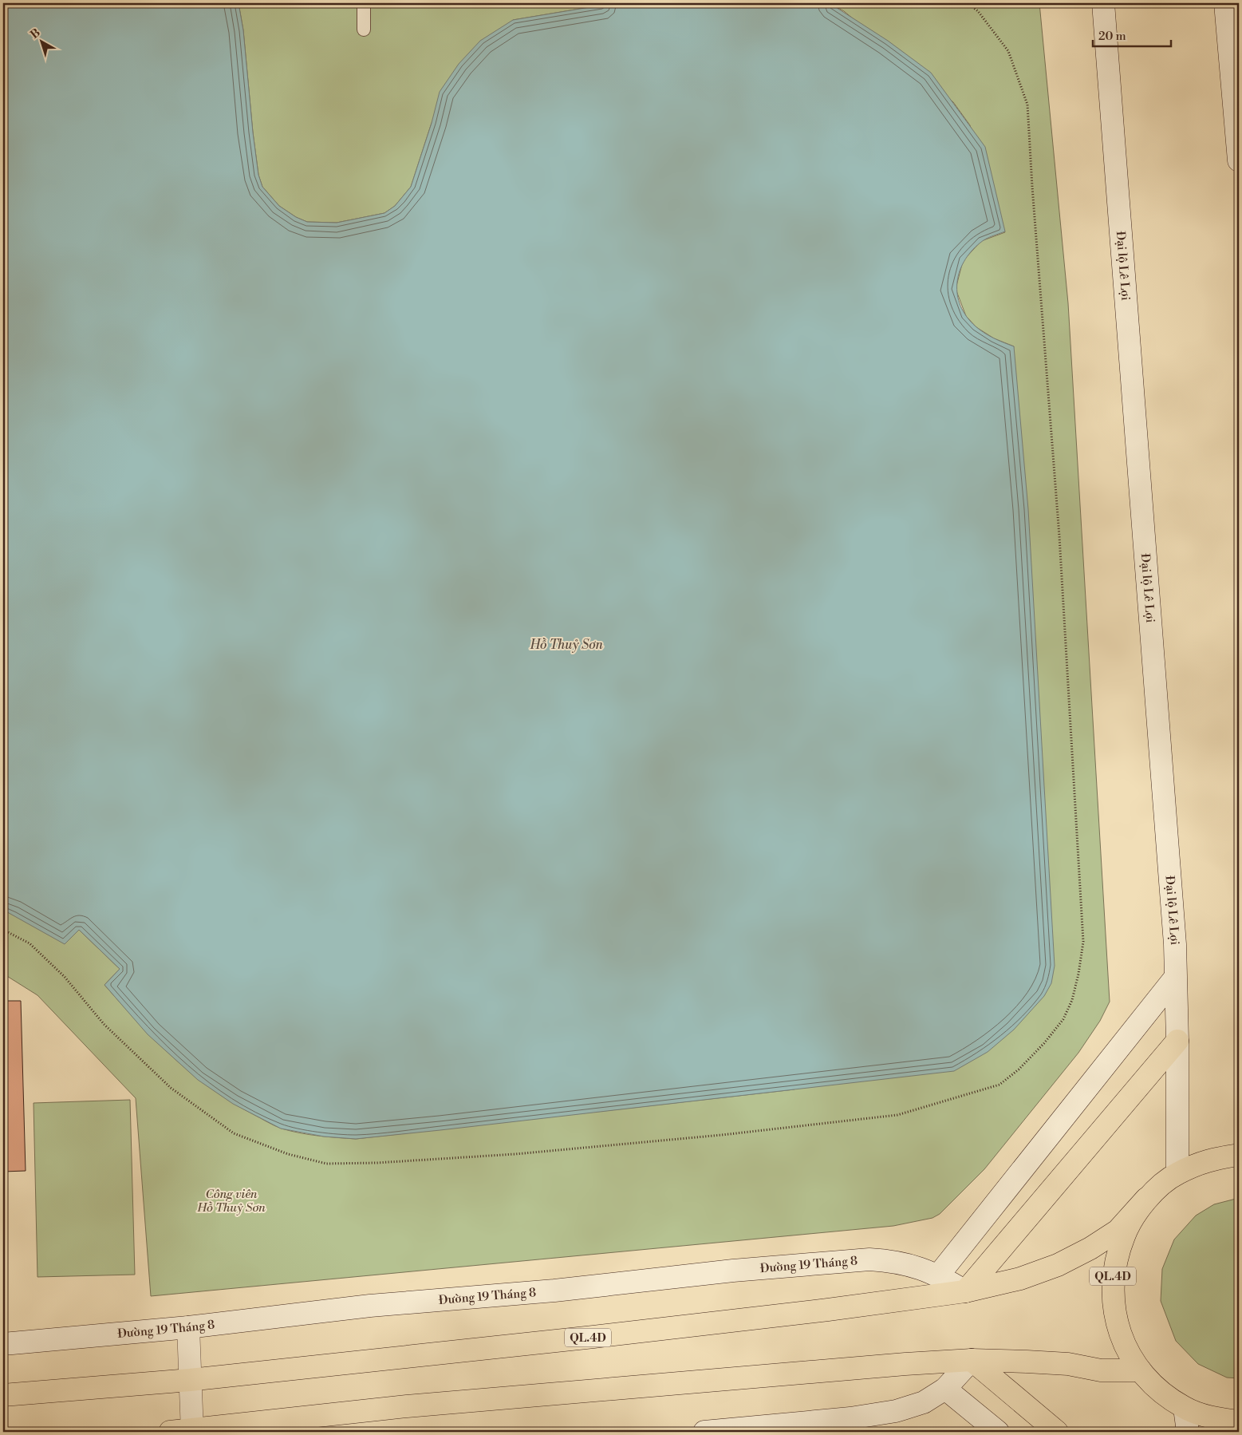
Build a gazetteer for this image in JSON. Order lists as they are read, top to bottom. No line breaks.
{"streets":{"highway":["QL.4D"],"street":["Đại lộ Lê Lợi","Đường 19 Tháng 8"]},"crossings":[["Đại lộ Lê Lợi","QL.4D"],["Đường 19 Tháng 8","QL.4D"]],"water":["Hồ Thuỷ Sơn"],"parks":["Công viên Hồ Thuỷ Sơn"],"scale_bar":"20 m","north":"top left"}
